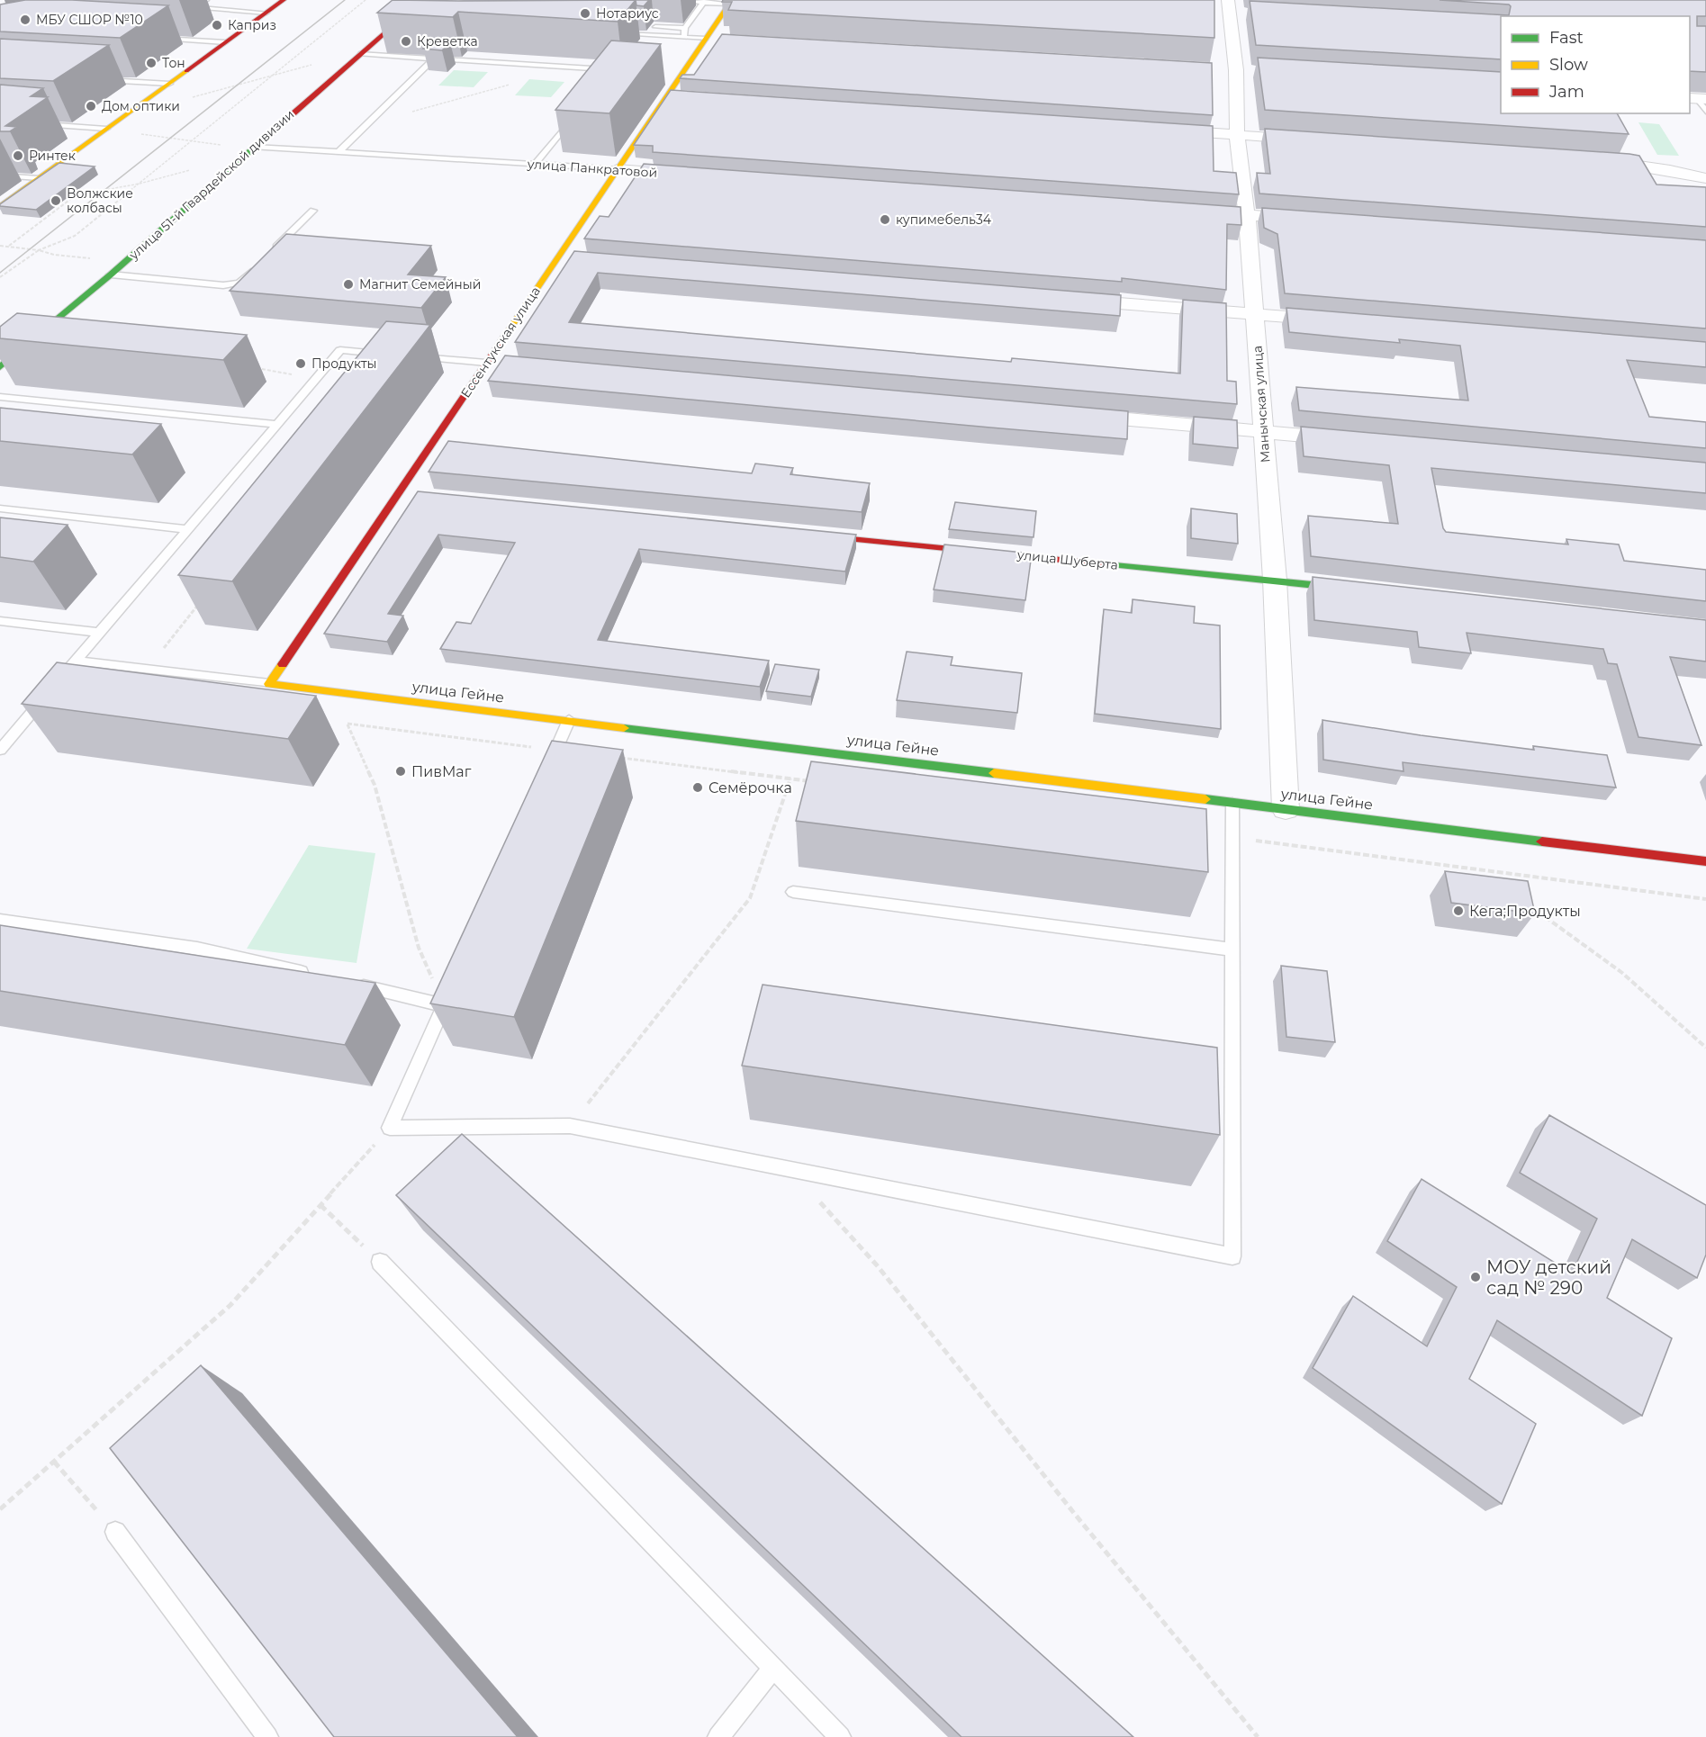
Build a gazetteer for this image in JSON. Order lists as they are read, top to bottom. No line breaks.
{"streets":{"street":["улица Панкратовой","улица 51-й Гвардейской дивизии","Ессентукская улица","Манычская улица","улица Шуберта","улица Гейне"]},"crossings":[["улица Панкратовой","улица 51-й Гвардейской дивизии"],["улица Панкратовой","Ессентукская улица"],["Ессентукская улица","улица Гейне"],["Манычская улица","улица Шуберта"],["Манычская улица","улица Гейне"]],"places":["Нотариус","МБУ СШОР №10","Каприз","Креветка","Тон","Дом оптики","Ринтек","Волжские колбасы","купимебель34","Магнит Семейный","Продукты","ПивМаг","Семёрочка","Кега;Продукты","МОУ детский сад № 290"],"legend":["Fast","Slow","Jam"]}
